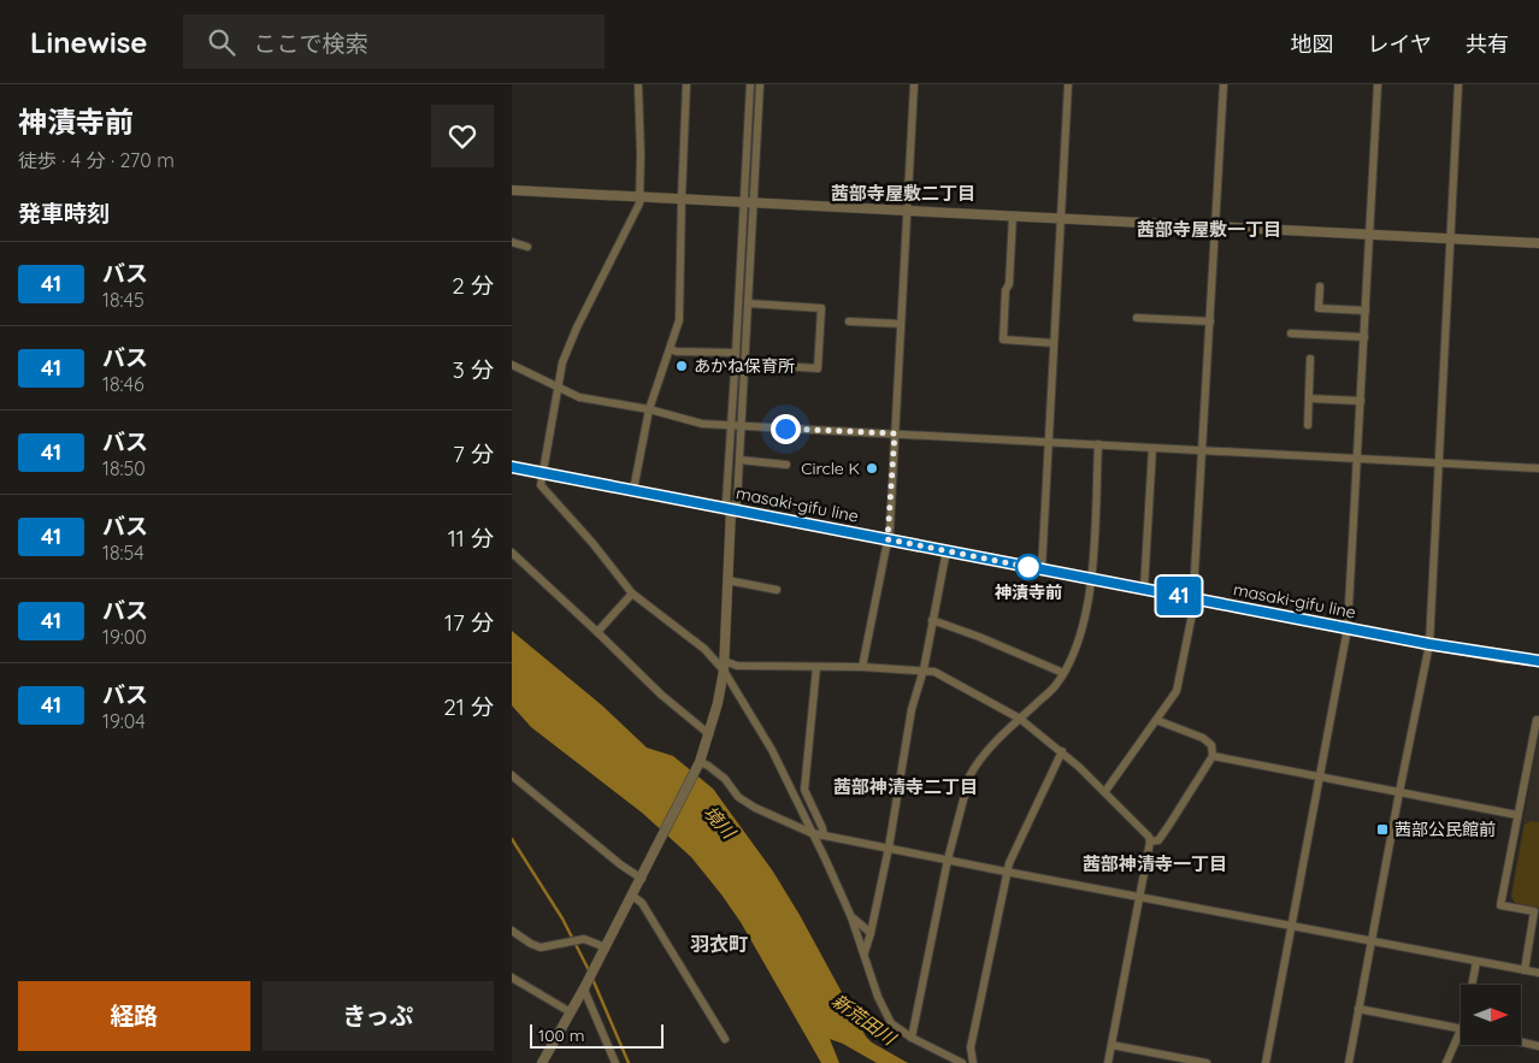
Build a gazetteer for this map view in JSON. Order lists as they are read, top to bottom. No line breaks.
{"streets":{"main road":["masaki-gifu line"]},"districts":["茜部寺屋敷二丁目","茜部寺屋敷一丁目","茜部神清寺二丁目","茜部神清寺一丁目","羽衣町"],"water":["境川","新荒田川"],"places":{"other":["あかね保育所","Circle K","神漬寺前"],"transit":["茜部公民館前"]},"lines":["bus line 41"],"scale_bar":"100 m","north":"right","page":{"header":"Linewise","search":"ここで検索","nav":["地図","レイヤ","共有"],"heading":[["神漬寺前","徒歩 · 4 分 · 270 m"],"発車時刻"],"on_map":"41","list":[{"mark":"41","name":"バス","note":"18:45","value":"2 分"},{"mark":"41","name":"バス","note":"18:46","value":"3 分"},{"mark":"41","name":"バス","note":"18:50","value":"7 分"},{"mark":"41","name":"バス","note":"18:54","value":"11 分"},{"mark":"41","name":"バス","note":"19:00","value":"17 分"},{"mark":"41","name":"バス","note":"19:04","value":"21 分"}],"buttons":["経路","きっぷ"],"scale":"100 m"}}
